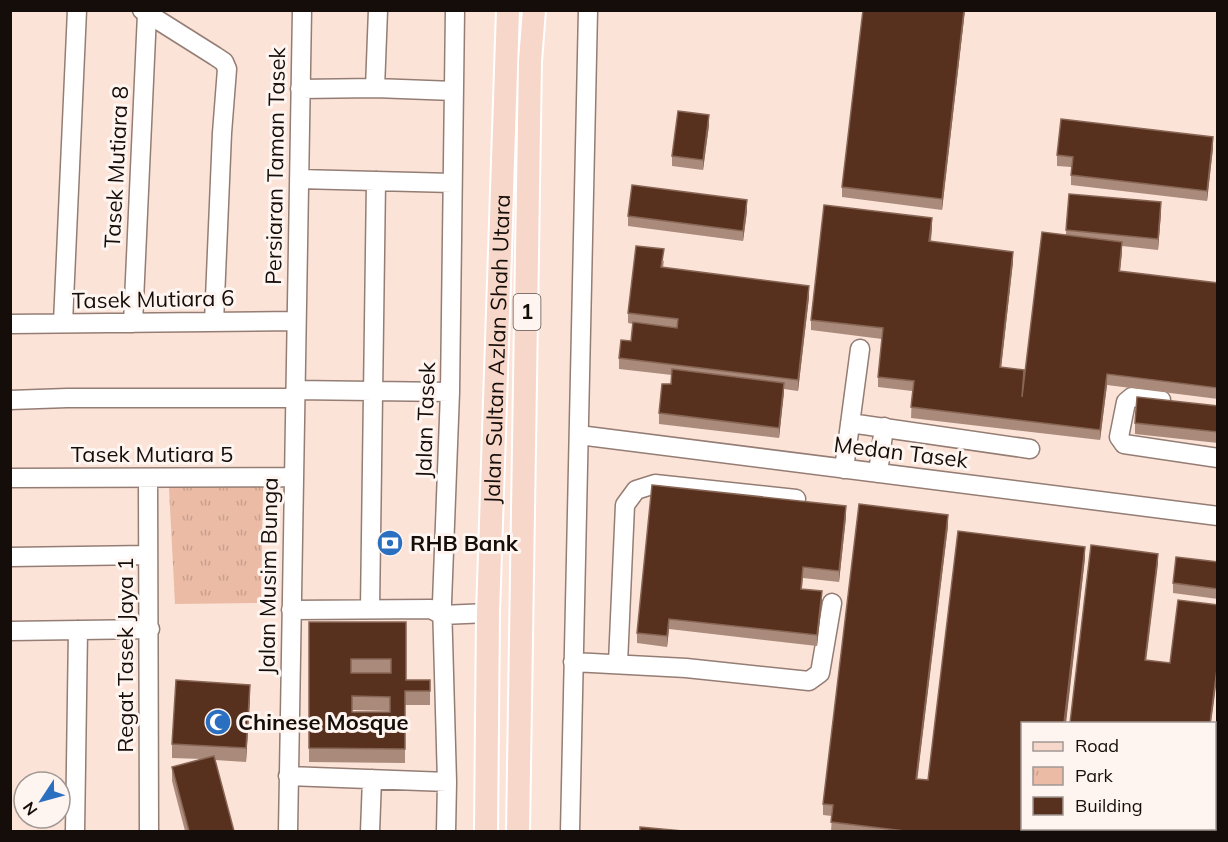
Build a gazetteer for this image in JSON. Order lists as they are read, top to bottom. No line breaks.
{"streets":{"main road":["1","Jalan Sultan Azlan Shah Utara"],"street":["Persiaran Taman Tasek","Tasek Mutiara 8","Tasek Mutiara 6","Jalan Tasek","Medan Tasek","Tasek Mutiara 5","Jalan Musim Bunga","Regat Tasek Jaya 1"]},"crossings":[["Persiaran Taman Tasek","Tasek Mutiara 6"],["Persiaran Taman Tasek","Jalan Musim Bunga"],["Tasek Mutiara 8","Tasek Mutiara 6"],["Tasek Mutiara 6","Jalan Musim Bunga"],["Tasek Mutiara 5","Jalan Musim Bunga"],["Tasek Mutiara 5","Regat Tasek Jaya 1"]],"places":{"bank":["RHB Bank"],"mosque":["Chinese Mosque"]},"legend":["Road","Park","Building"],"north":"bottom left"}
